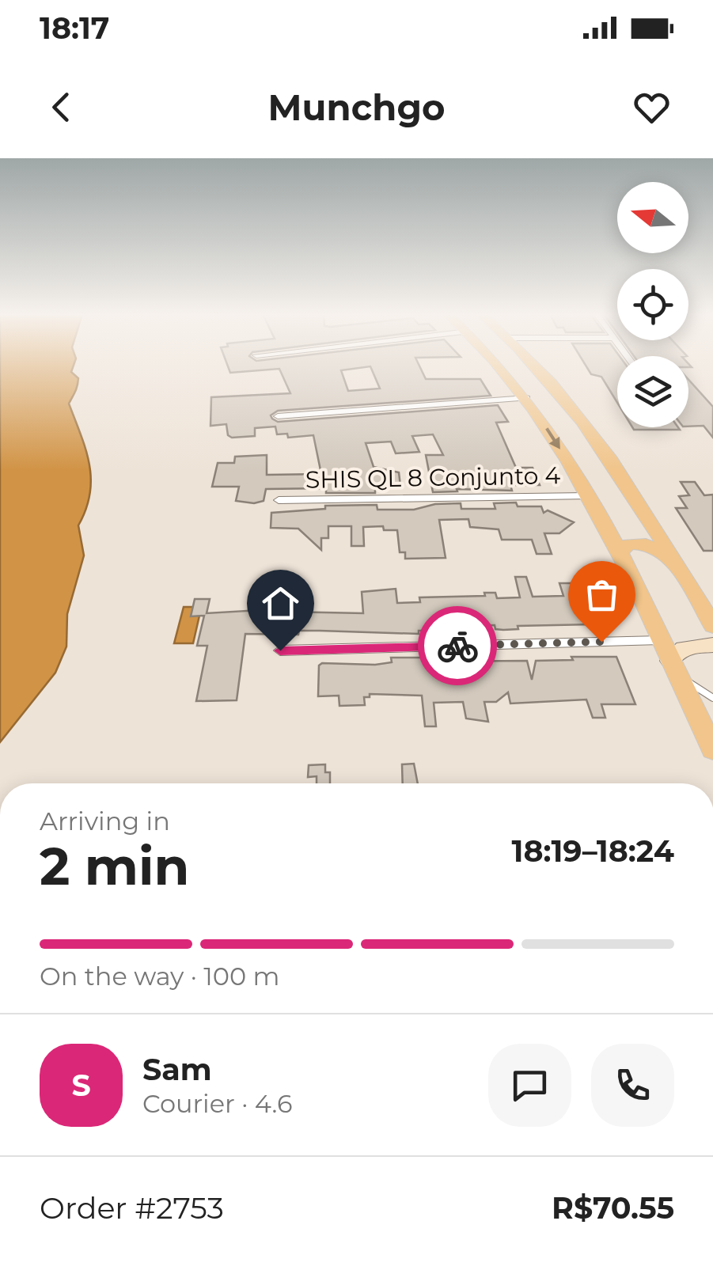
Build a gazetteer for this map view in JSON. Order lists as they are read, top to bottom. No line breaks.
{"streets":{"street":["SHIS QL 8 Conjunto 4"]},"north":"left","page":{"status":"18:17","header":"Munchgo","heading":["2 min","Arriving in","18:19–18:24"],"panel":["Sam","Courier · 4.6","Order #2753","R$70.55"],"bar":"On the way · 100 m","round":"S"}}
